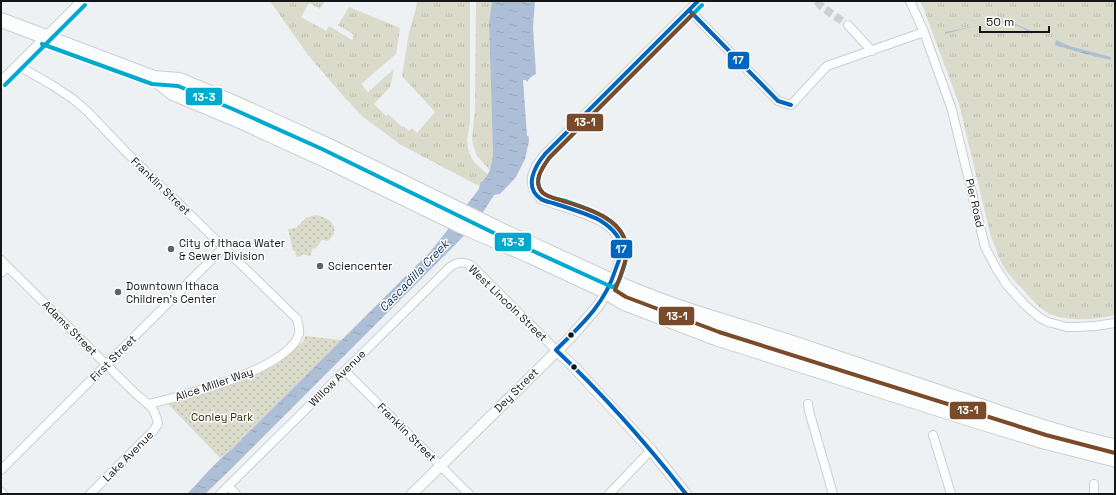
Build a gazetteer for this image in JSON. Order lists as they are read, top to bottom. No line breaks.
{"streets":{"street":["Franklin Street","Pier Road","West Lincoln Street","Adams Street","First Street","Willow Avenue","Alice Miller Way","Dey Street","Lake Avenue"]},"crossings":[["Franklin Street","First Street"],["Franklin Street","Willow Avenue"],["Franklin Street","Alice Miller Way"],["Franklin Street","Dey Street"],["West Lincoln Street","Willow Avenue"],["West Lincoln Street","Dey Street"],["Adams Street","First Street"],["Adams Street","Alice Miller Way"],["Adams Street","Lake Avenue"]],"water":["Cascadilla Creek"],"parks":["Conley Park"],"places":["City of Ithaca Water & Sewer Division","Sciencenter","Downtown Ithaca Children's Center"],"lines":["transit line 17","transit line 13-3","transit line 13-1"],"scale_bar":"50 m"}
